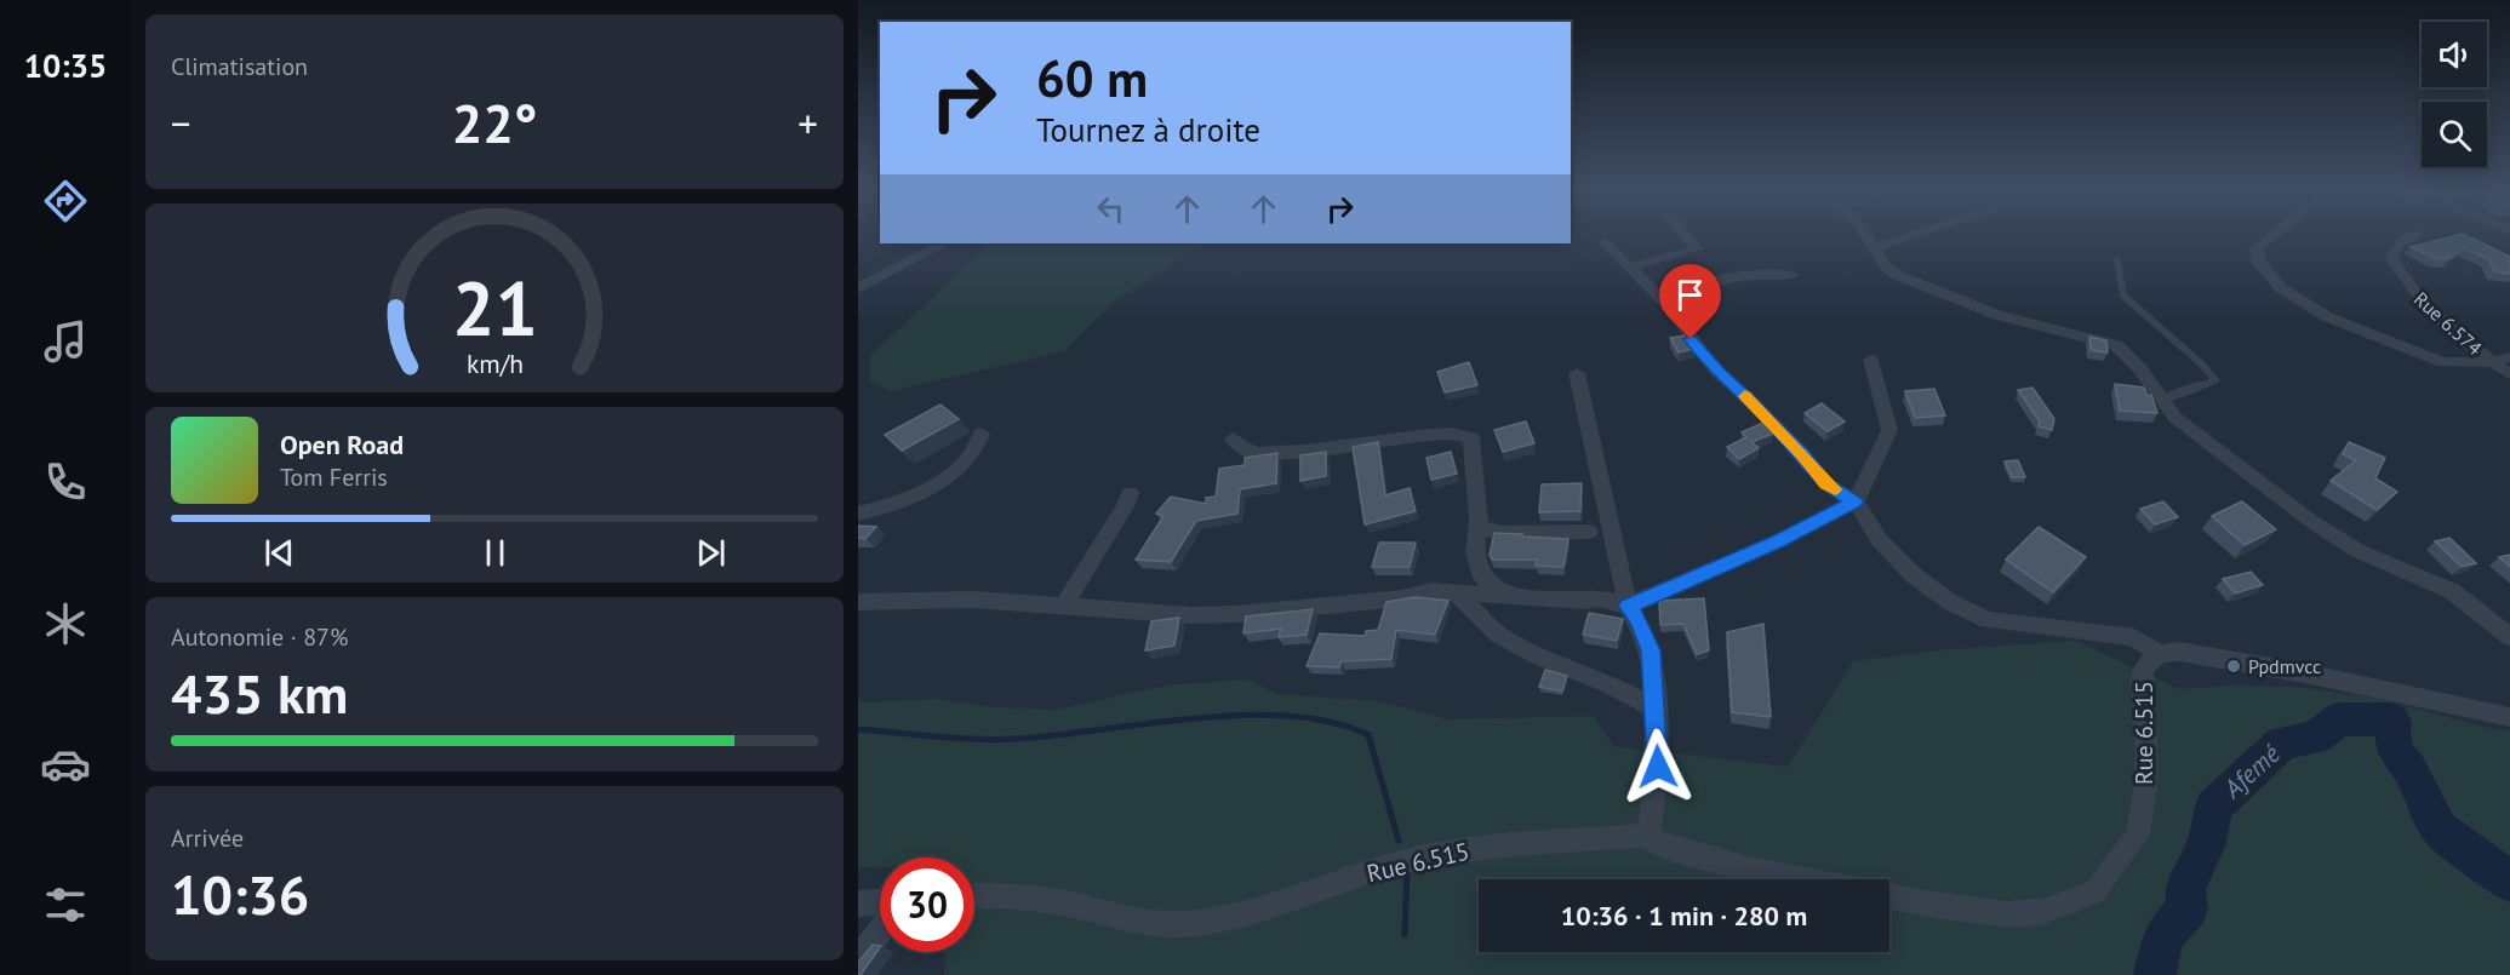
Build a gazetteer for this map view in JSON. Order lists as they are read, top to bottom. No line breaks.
{"streets":{"street":["Rue 6.574","Rue 6.515"]},"water":["Afemé"],"places":["Ppdmvcc"],"page":{"tabs":"10:35","tile":["Climatisation",["Autonomie · 87%","435 km"],["Arrivée","10:36"]],"turn":["60 m","Tournez à droite"],"heat":["−","22°","+"],"song":["Open Road","Tom Ferris"],"limit":"30","trip":"10:36 · 1 min · 280 m","gauge":["21","km/h"]}}
